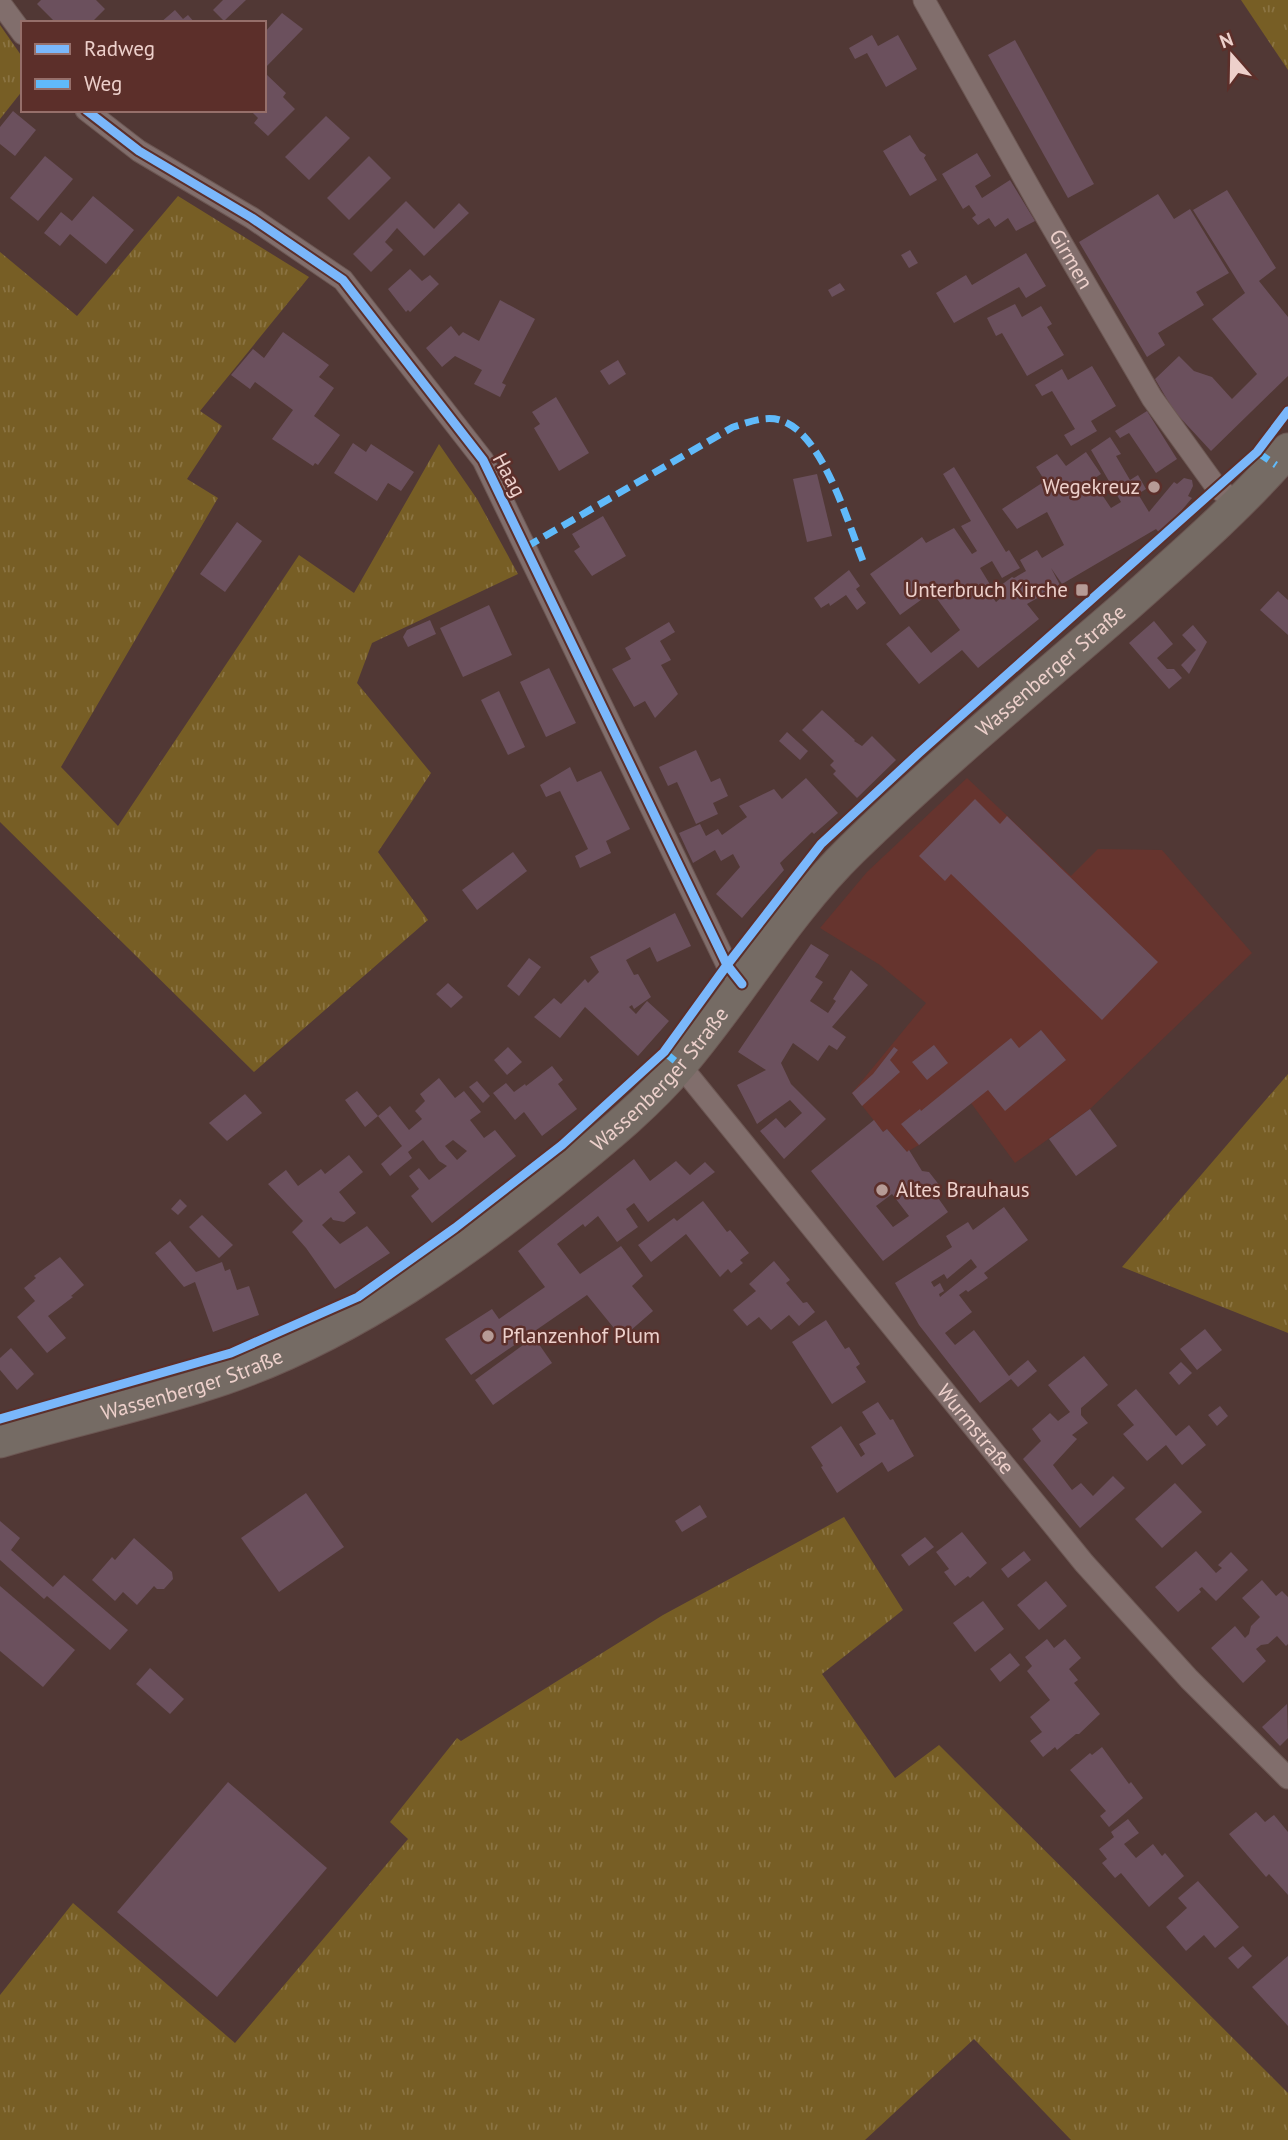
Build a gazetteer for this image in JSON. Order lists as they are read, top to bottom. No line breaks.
{"streets":{"main road":["Wassenberger Straße"],"street":["Girmen","Haag","Wurmstraße"]},"crossings":[["Girmen","Wassenberger Straße"],["Haag","Wassenberger Straße"],["Wassenberger Straße","Wurmstraße"]],"places":{"other":["Wegekreuz","Altes Brauhaus","Pflanzenhof Plum"],"transit":["Unterbruch Kirche"]},"legend":["Radweg","Weg"],"north":"top"}
